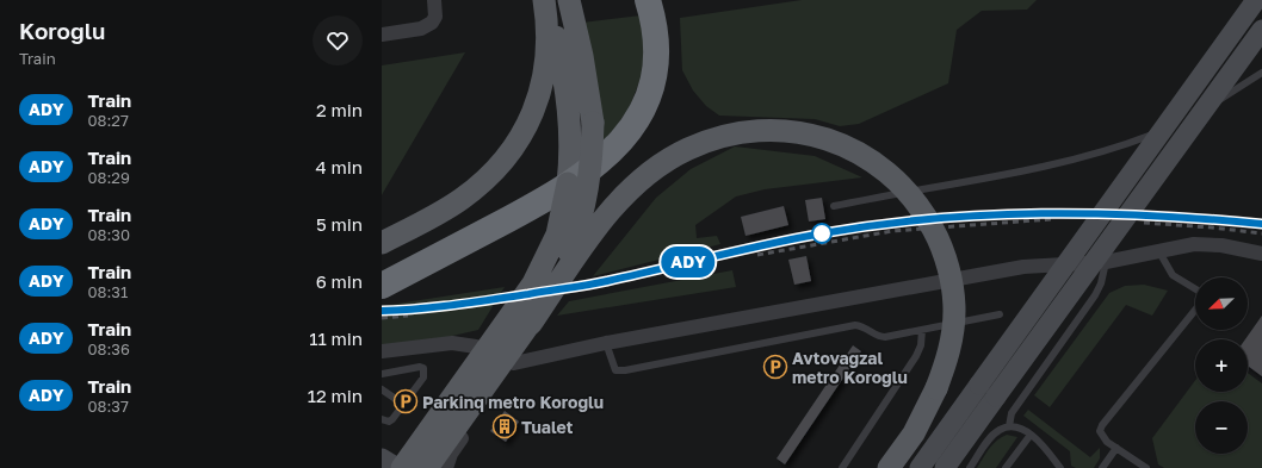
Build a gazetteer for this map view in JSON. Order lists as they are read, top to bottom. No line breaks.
{"places":{"parking":["Avtovağzal metro Koroğlu","Parkinq metro Koroğlu"],"building":["Tualet"]},"north":"bottom left","page":{"heading":["Koroğlu","Train"],"on_map":"ADY","list":[{"mark":"ADY","name":"Train","note":"08:27","value":"2 min"},{"mark":"ADY","name":"Train","note":"08:29","value":"4 min"},{"mark":"ADY","name":"Train","note":"08:30","value":"5 min"},{"mark":"ADY","name":"Train","note":"08:31","value":"6 min"},{"mark":"ADY","name":"Train","note":"08:36","value":"11 min"},{"mark":"ADY","name":"Train","note":"08:37","value":"12 min"}],"map_buttons":["+","−"]}}
